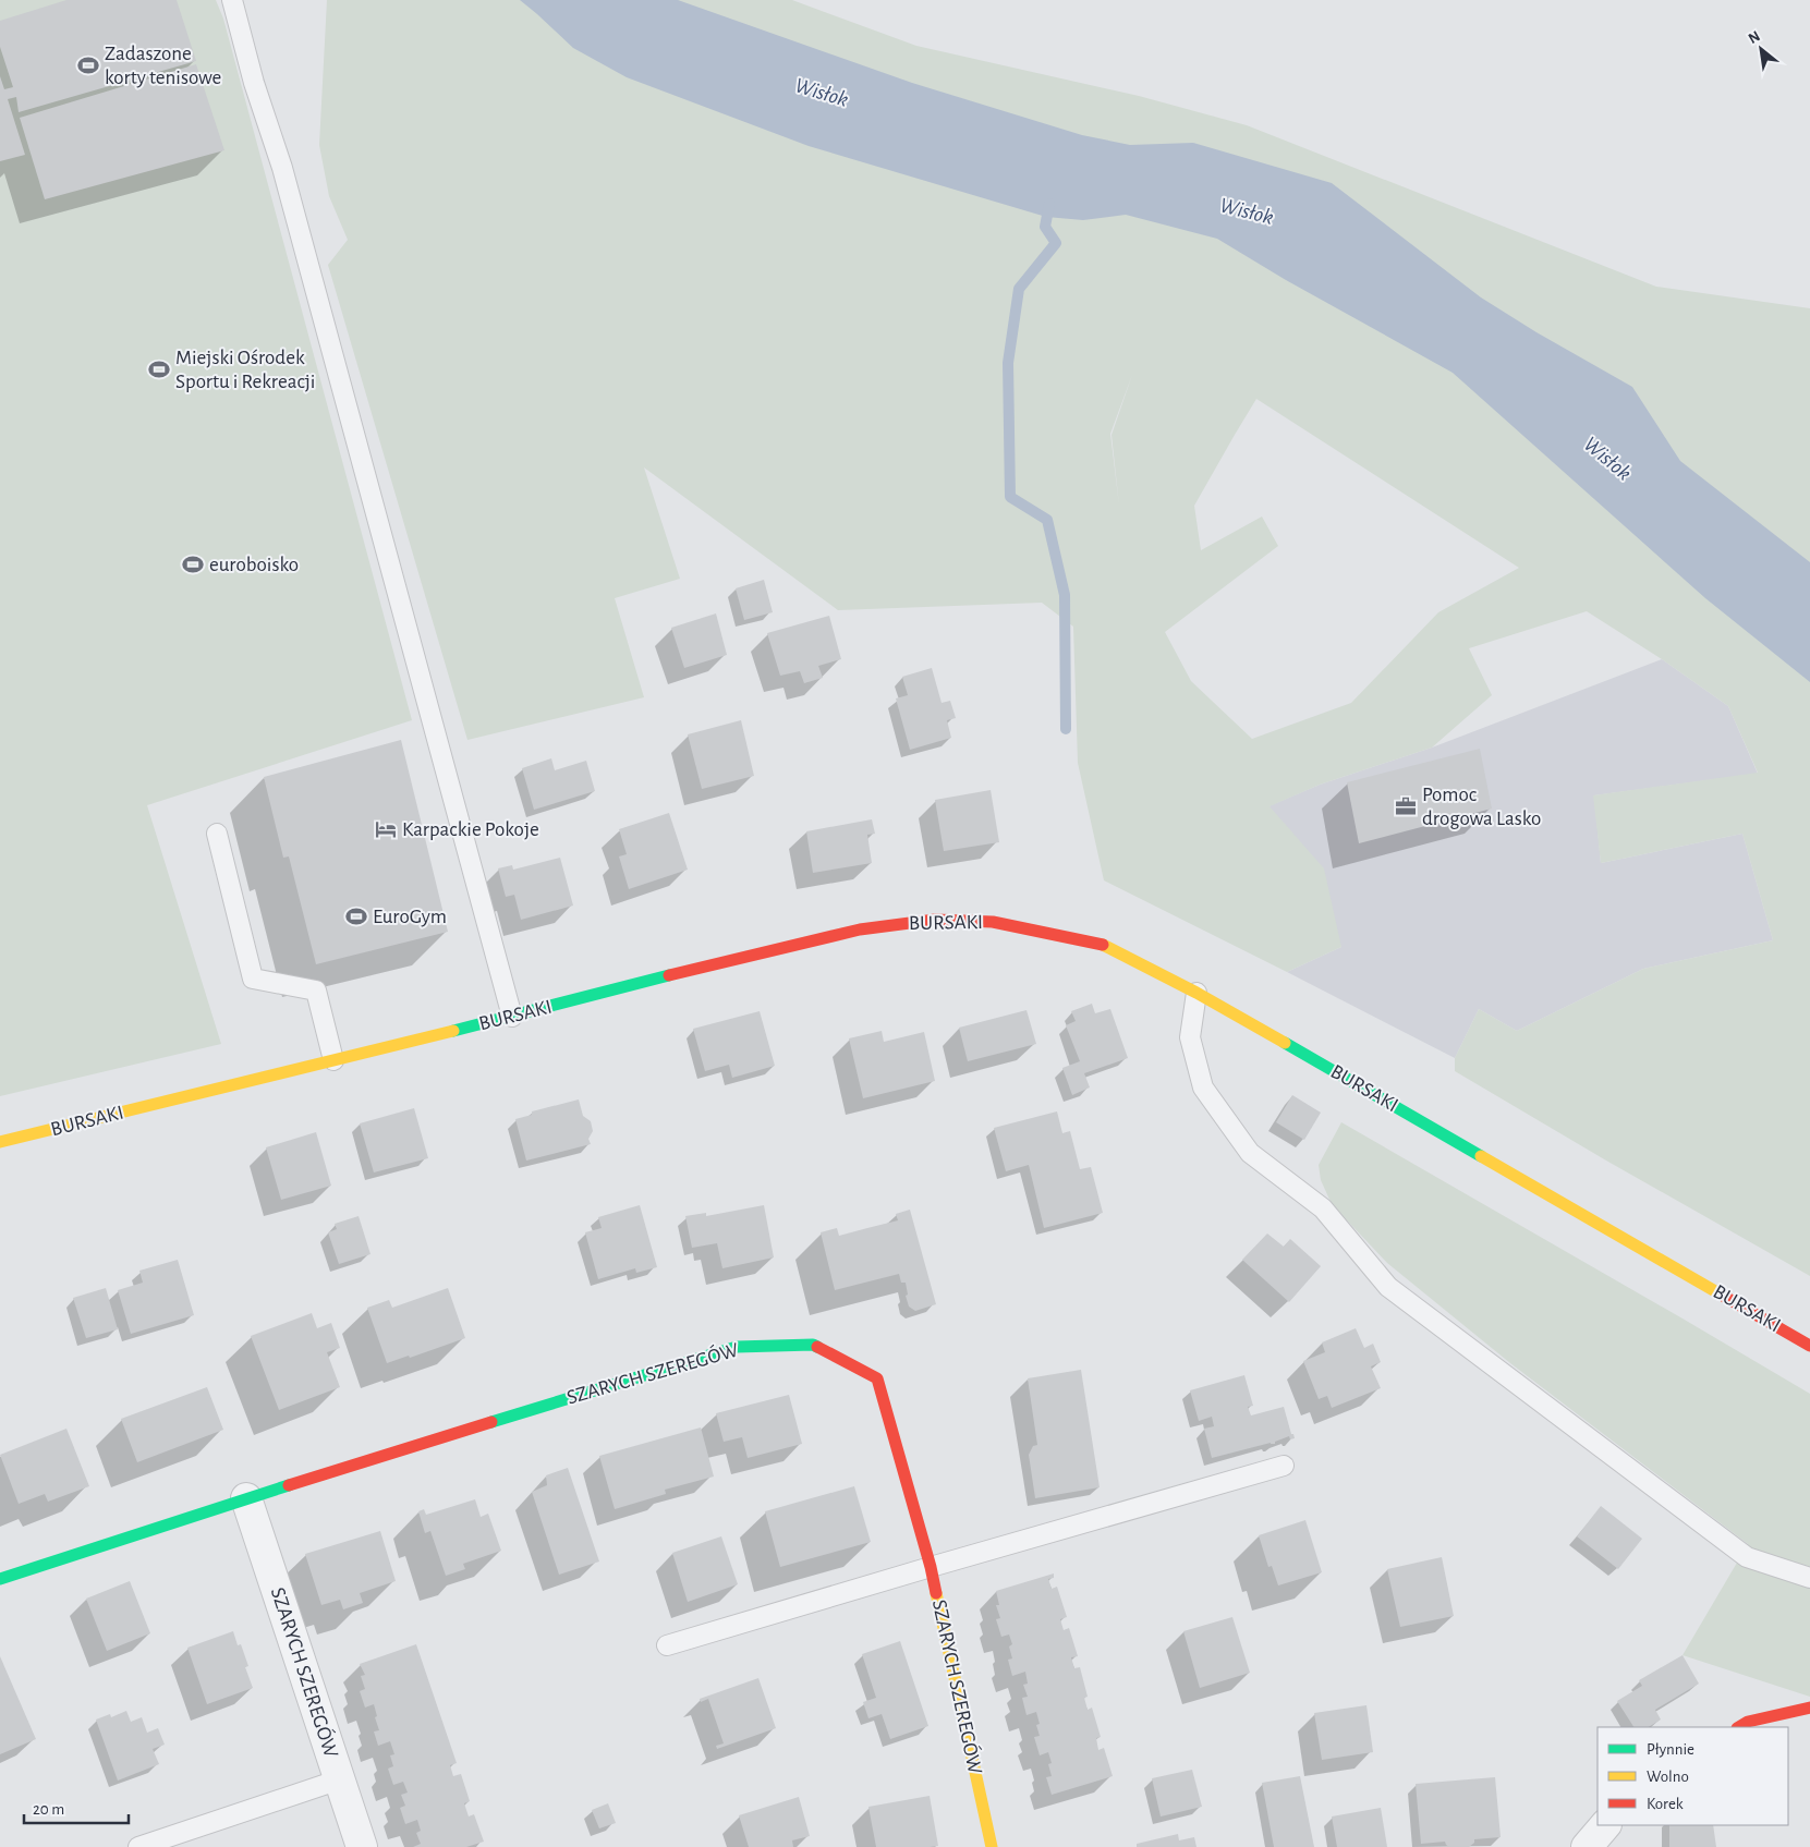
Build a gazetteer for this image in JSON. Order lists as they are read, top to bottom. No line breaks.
{"streets":{"street":["BURSAKI","SZARYCH SZEREGÓW"]},"water":["Wisłok"],"places":{"sports":["Zadaszone korty tenisowe","Miejski Ośrodek Sportu i Rekreacji","euroboisko","EuroGym"],"office":["Pomoc drogowa Lasko"],"hotel":["Karpackie Pokoje"]},"legend":["Płynnie","Wolno","Korek"],"scale_bar":"20 m","north":"top left"}
